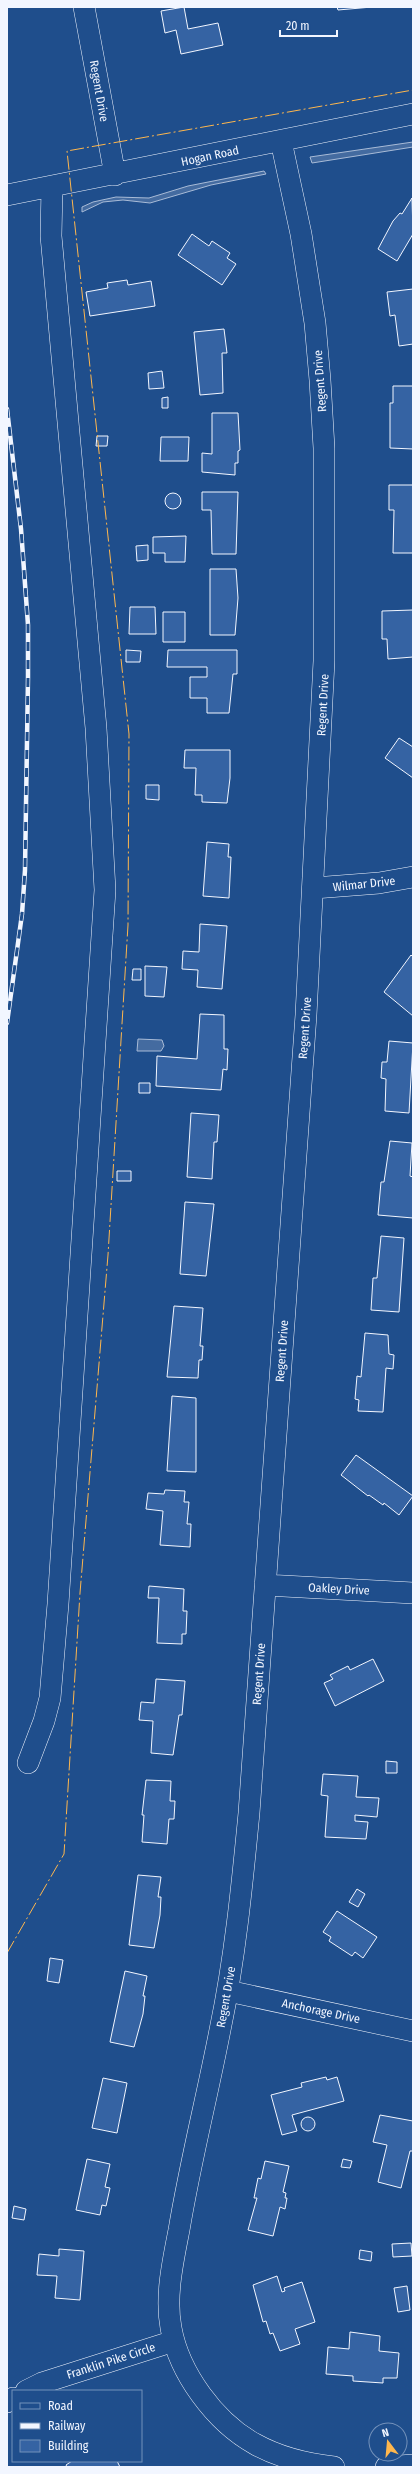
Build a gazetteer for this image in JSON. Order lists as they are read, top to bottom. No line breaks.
{"streets":{"street":["Regent Drive","Hogan Road","Wilmar Drive","Oakley Drive","Anchorage Drive","Franklin Pike Circle"]},"crossings":[["Regent Drive","Hogan Road"],["Regent Drive","Wilmar Drive"],["Regent Drive","Oakley Drive"],["Regent Drive","Anchorage Drive"],["Regent Drive","Franklin Pike Circle"]],"legend":["Road","Railway","Building"],"scale_bar":"20 m","north":"top"}
